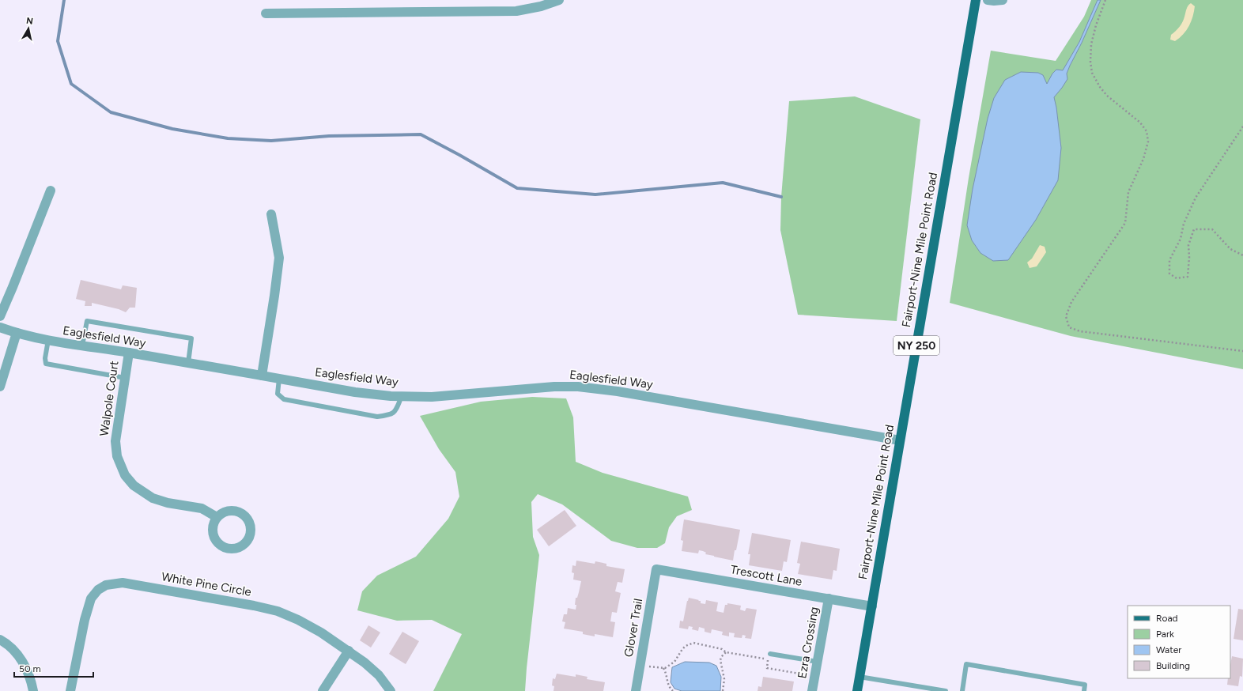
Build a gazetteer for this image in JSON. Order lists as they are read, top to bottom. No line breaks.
{"streets":{"main road":["Fairport-Nine Mile Point Road","NY 250"],"street":["Eaglesfield Way","Walpole Court","Trescott Lane","White Pine Circle","Glover Trail","Ezra Crossing"]},"crossings":[["Fairport-Nine Mile Point Road","Eaglesfield Way"],["Fairport-Nine Mile Point Road","Trescott Lane"],["Eaglesfield Way","Walpole Court"],["Trescott Lane","Glover Trail"],["Trescott Lane","Ezra Crossing"]],"legend":["Road","Park","Water","Building"],"scale_bar":"50 m","north":"top"}
